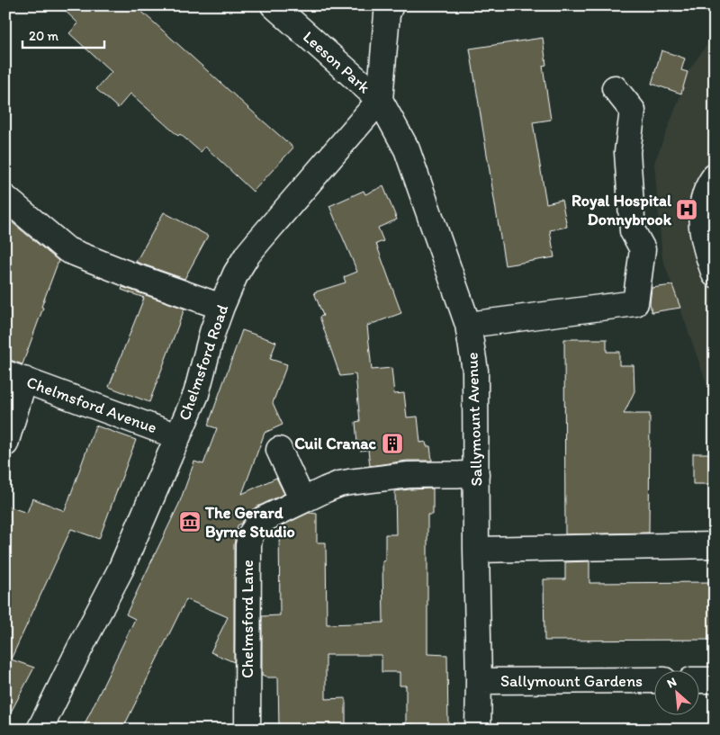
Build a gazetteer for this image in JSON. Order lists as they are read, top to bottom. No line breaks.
{"streets":{"street":["Leeson Park","Chelmsford Road","Chelmsford Avenue","Sallymount Avenue","Chelmsford Lane","Sallymount Gardens"]},"crossings":[["Leeson Park","Chelmsford Road"],["Leeson Park","Sallymount Avenue"],["Chelmsford Road","Chelmsford Avenue"],["Chelmsford Road","Sallymount Avenue"],["Sallymount Avenue","Chelmsford Lane"],["Sallymount Avenue","Sallymount Gardens"]],"places":{"hospital":["Royal Hospital Donnybrook"],"building":["Cuil Cranac"],"museum":["The Gerard Byrne Studio"]},"scale_bar":"20 m","north":"top left"}
